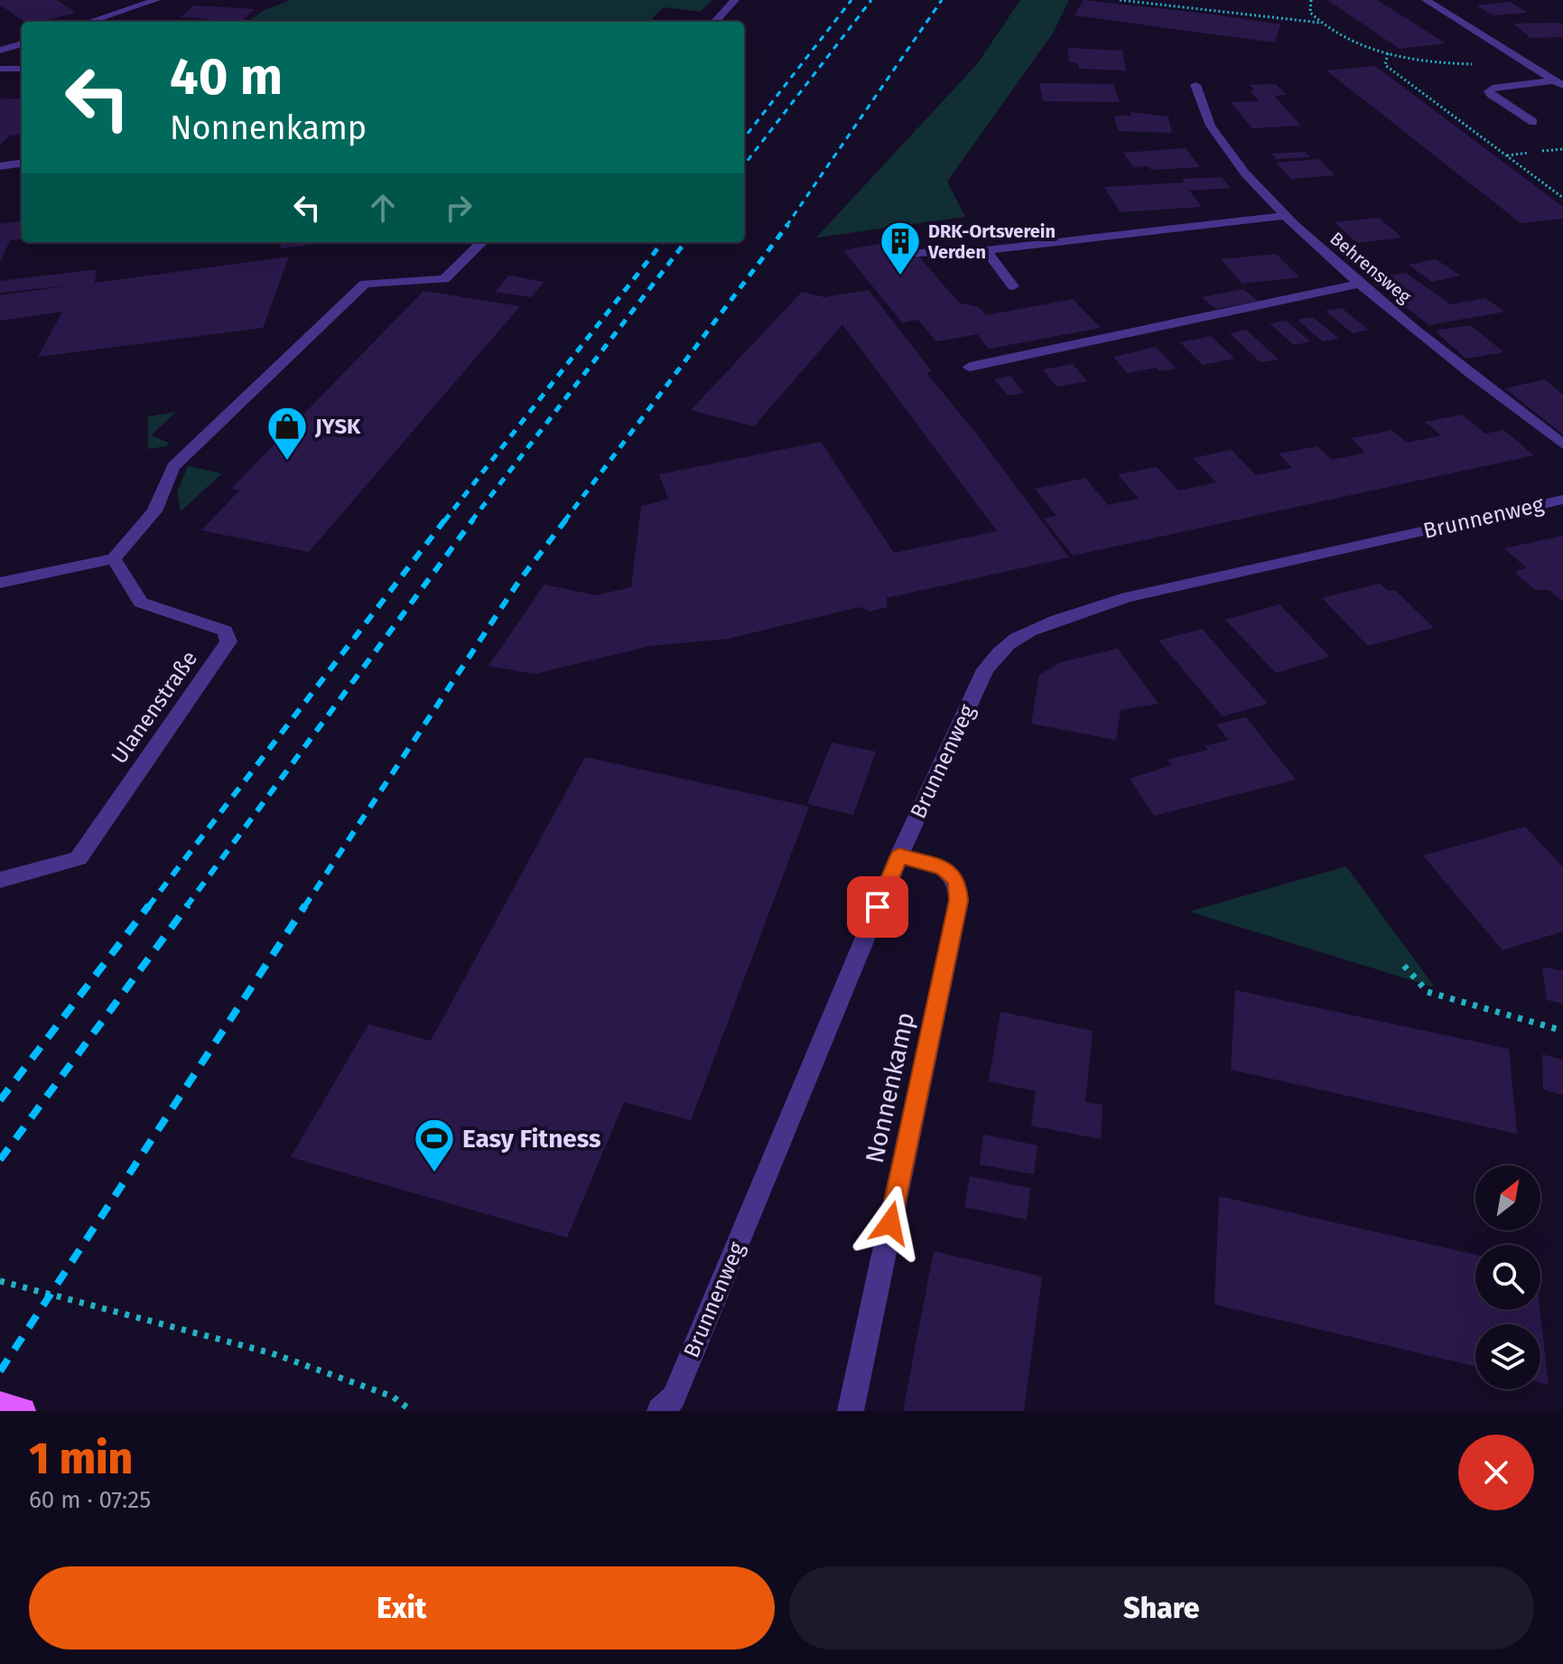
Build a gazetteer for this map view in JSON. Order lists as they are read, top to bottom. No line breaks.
{"streets":{"street":["Behrensweg","Brunnenweg","Ulanenstraße","Nonnenkamp"]},"crossings":[["Brunnenweg","Nonnenkamp"]],"places":{"building":["DRK-Ortsverein Verden"],"shop":["JYSK"],"sports":["Easy Fitness"]},"north":"top right","page":{"turn":["40 m","Nonnenkamp"],"heading":["1 min","60 m · 07:25"],"buttons":["Exit","Share"]}}
